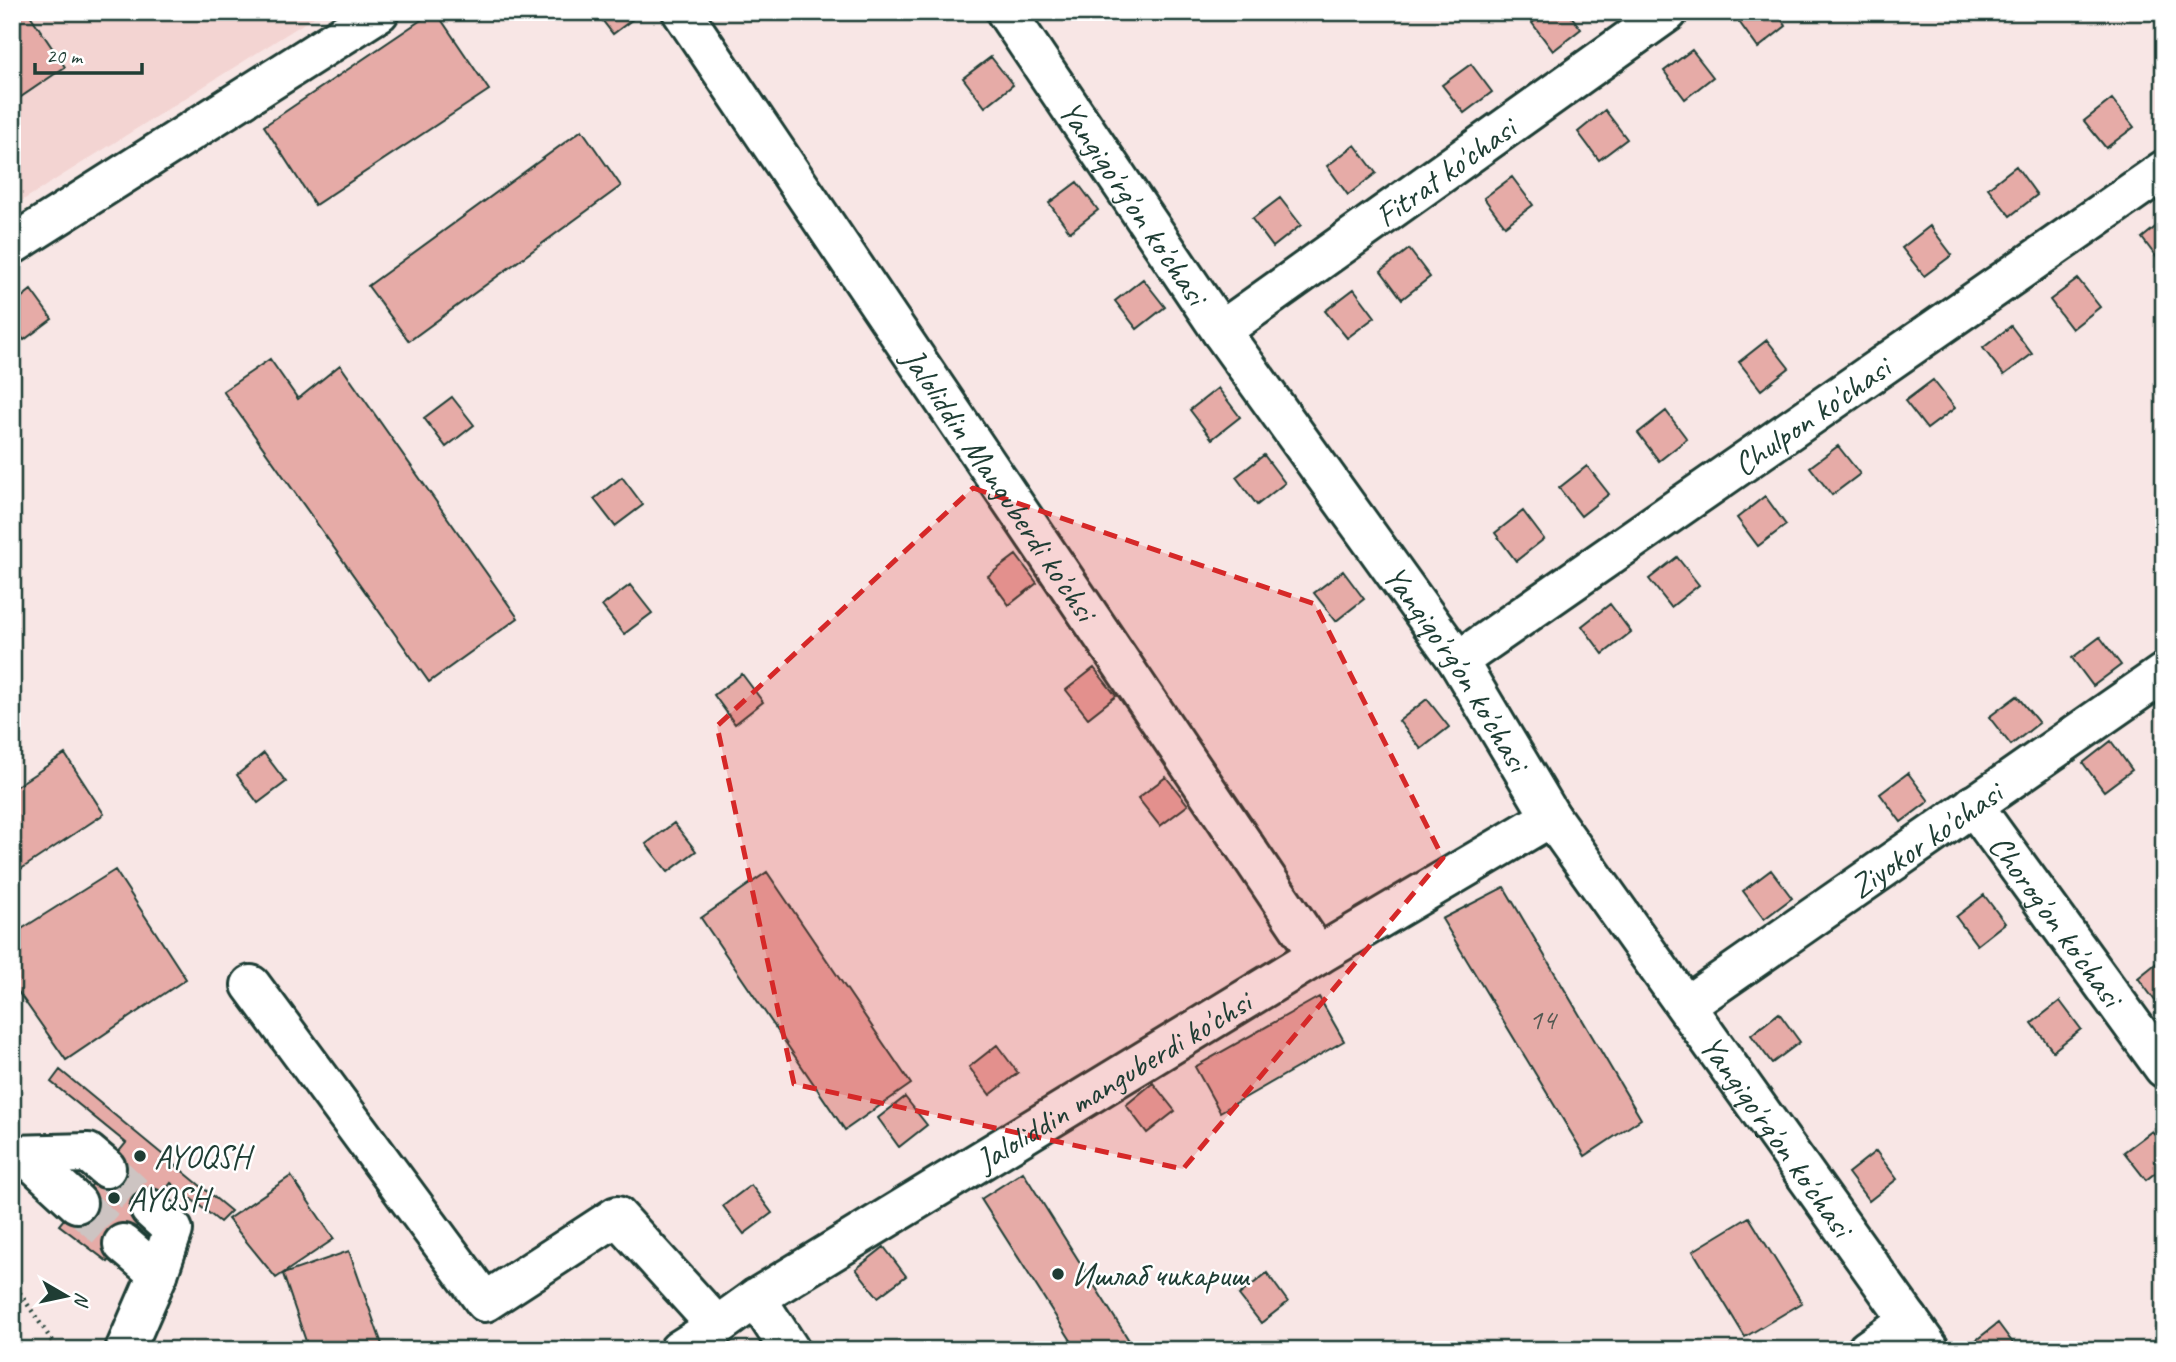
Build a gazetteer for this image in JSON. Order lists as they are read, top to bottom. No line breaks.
{"streets":{"street":["Fitrat ko'chasi","Yangiqo'rg'on ko'chasi","Chulpon ko'chasi","Jaloliddin Manguberdi ko'chsi","Ziyokor ko'chasi","Chorog'on ko'chasi","Jaloliddin manguberdi ko'chsi"]},"crossings":[["Fitrat ko'chasi","Yangiqo'rg'on ko'chasi"],["Yangiqo'rg'on ko'chasi","Chulpon ko'chasi"],["Yangiqo'rg'on ko'chasi","Ziyokor ko'chasi"],["Yangiqo'rg'on ko'chasi","Jaloliddin manguberdi ko'chsi"],["Jaloliddin Manguberdi ko'chsi","Jaloliddin manguberdi ko'chsi"],["Ziyokor ko'chasi","Chorog'on ko'chasi"]],"places":["AYOQSH","AYQSH","Ишлаб чикариш"],"house_numbers":["14"],"scale_bar":"20 m","north":"right"}
